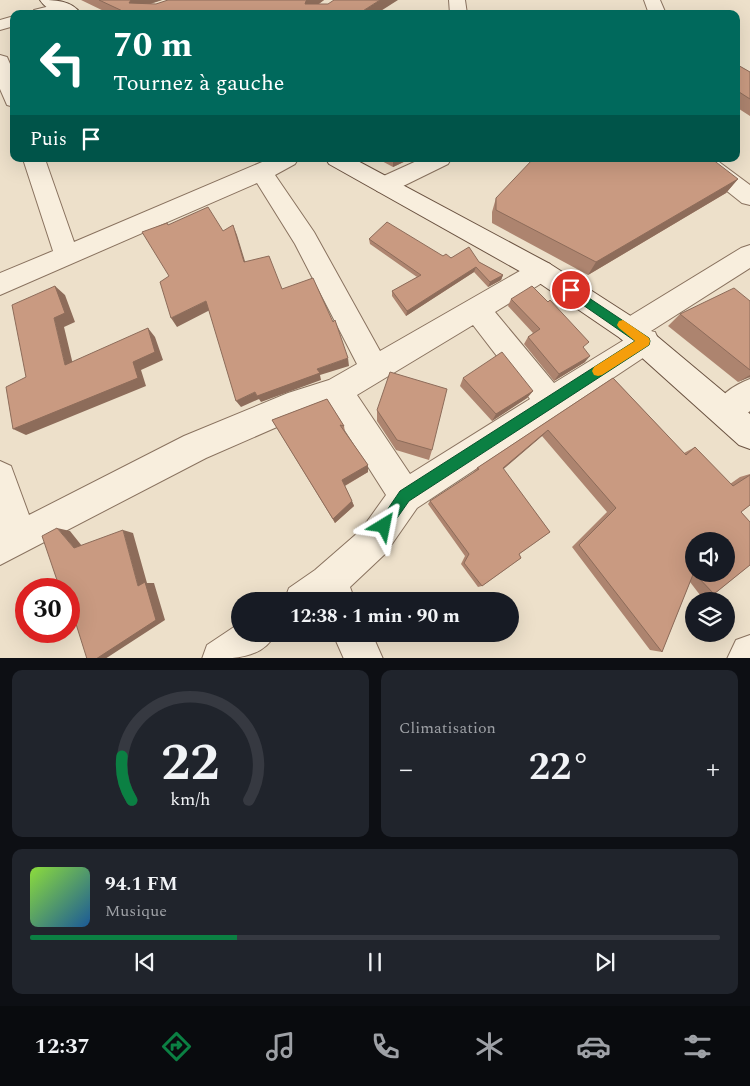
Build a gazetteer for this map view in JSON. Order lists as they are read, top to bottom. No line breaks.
{"page":{"turn":["70 m","Tournez à gauche"],"then":"Puis","limit":"30","trip":"12:38 · 1 min · 90 m","tile":"Climatisation","heat":["−","22°","+"],"song":["94.1 FM","Musique"],"tabs":"12:37","gauge":["22","km/h"]}}
